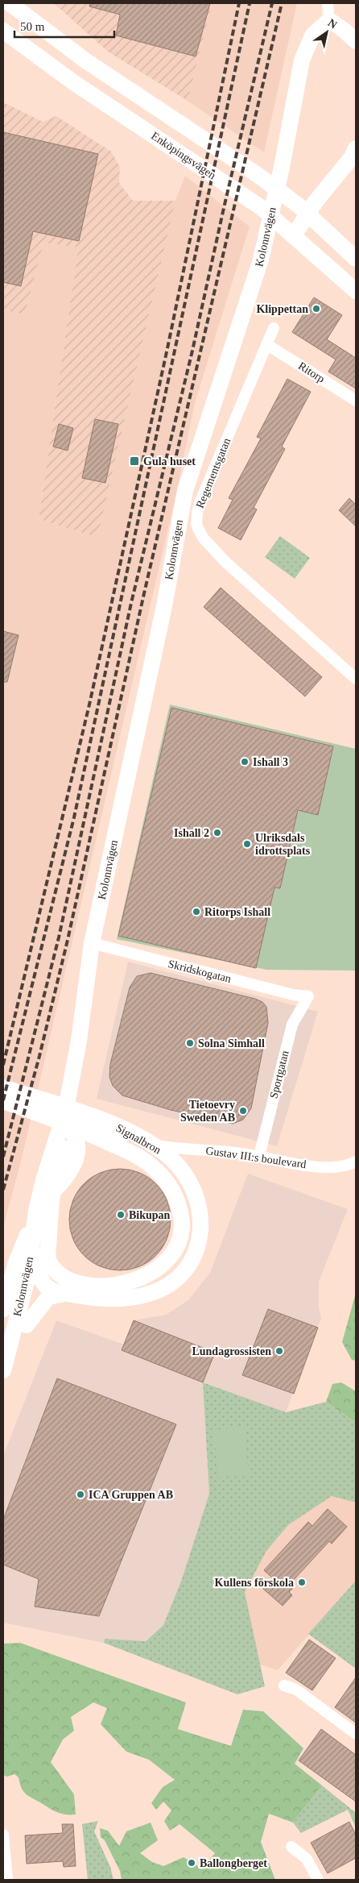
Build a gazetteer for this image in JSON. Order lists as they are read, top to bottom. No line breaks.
{"streets":{"street":["Enköpingsvägen","Kolonnvägen","Ritorp","Regementsgatan","Skridskogatan","Sportgatan","Signalbron","Gustav III:s boulevard"]},"crossings":[["Kolonnvägen","Skridskogatan"],["Kolonnvägen","Signalbron"],["Kolonnvägen","Gustav III:s boulevard"],["Ritorp","Regementsgatan"],["Skridskogatan","Sportgatan"],["Sportgatan","Gustav III:s boulevard"],["Signalbron","Gustav III:s boulevard"]],"places":{"other":["Klippettan","Ishall 3","Ishall 2","Ulriksdals idrottsplats","Ritorps Ishall","Solna Simhall","Tietoevry Sweden AB","Bikupan","Lundagrossisten","ICA Gruppen AB","Kullens förskola","Ballongberget"],"transit":["Gula huset"]},"scale_bar":"50 m","north":"top right"}
